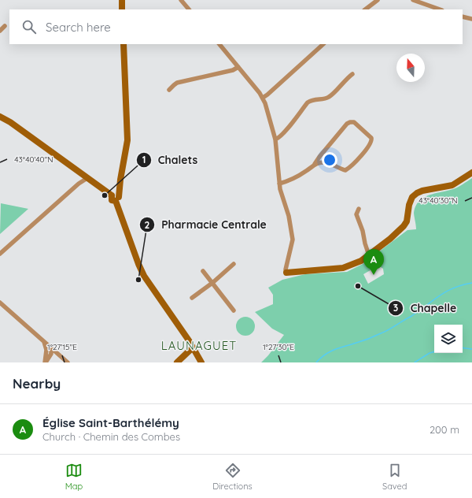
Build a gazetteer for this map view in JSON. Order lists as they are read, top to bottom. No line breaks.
{"districts":["LAUNAGUET"],"places":["Chalets","Pharmacie Centrale","Chapelle"],"north":"top","page":{"search":"Search here","pins":"A","heading":"Nearby","list":[{"mark":"A","name":"Église Saint-Barthélémy","note":"Church · Chemin des Combes","value":"200 m"}],"nav":["Map","Directions","Saved"]},"coordinates":["43°40'40\"N","43°40'30\"N","1°27'15\"E","1°27'30\"E"]}
